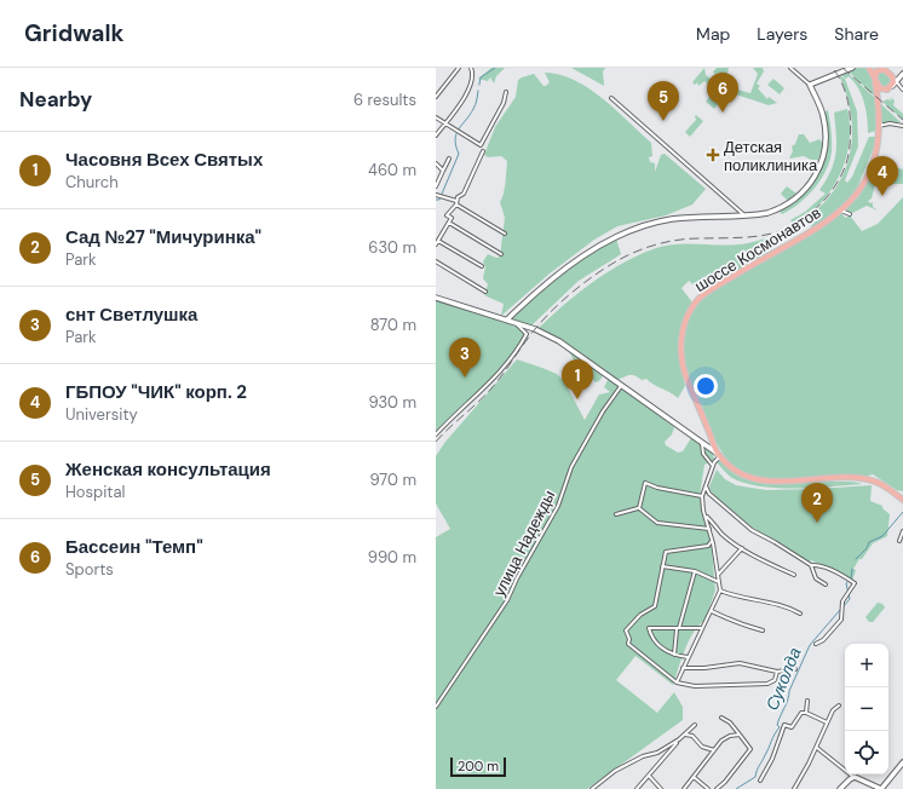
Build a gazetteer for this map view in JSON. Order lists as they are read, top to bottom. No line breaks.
{"streets":{"main road":["шоссе Космонавтов"],"street":["улица Надежды"]},"water":["Суколда"],"places":{"health":["Детская поликлиника"]},"scale_bar":"200 m","page":{"header":"Gridwalk","nav":["Map","Layers","Share"],"heading":["Nearby","6 results"],"pins":["6","5","4","3","1","2"],"list":[{"mark":"1","name":"Часовня Всех Святых","note":"Church","value":"460 m"},{"mark":"2","name":"Сад №27 \"Мичуринка\"","note":"Park","value":"630 m"},{"mark":"3","name":"снт Светлушка","note":"Park","value":"870 m"},{"mark":"4","name":"ГБПОУ \"ЧИК\" корп. 2","note":"University","value":"930 m"},{"mark":"5","name":"Женская консультация","note":"Hospital","value":"970 m"},{"mark":"6","name":"Бассеин \"Темп\"","note":"Sports","value":"990 m"}],"map_buttons":["+","−"],"scale":"200 m"}}
